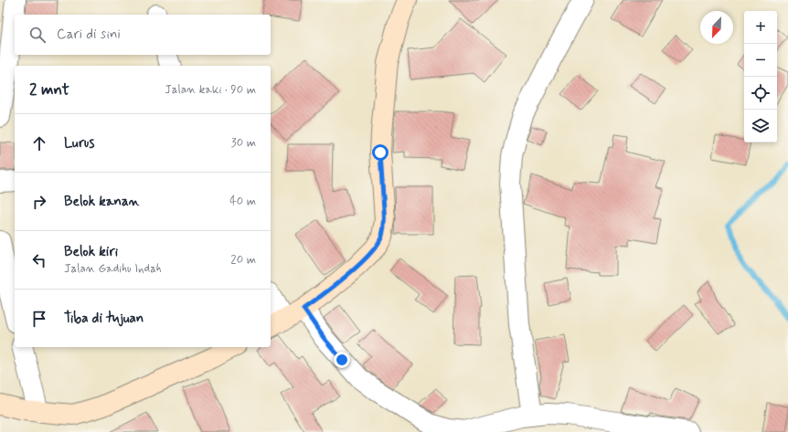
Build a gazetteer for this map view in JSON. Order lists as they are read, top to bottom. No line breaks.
{"north":"bottom left","page":{"map_buttons":["+","−"],"search":"Cari di sini","heading":["2 mnt","Jalan kaki · 90 m"],"list":[["Lurus","30 m"],["Belok kanan","40 m"],["Belok kiri","Jalan Gadihu Indah","20 m"],"Tiba di tujuan"]}}
